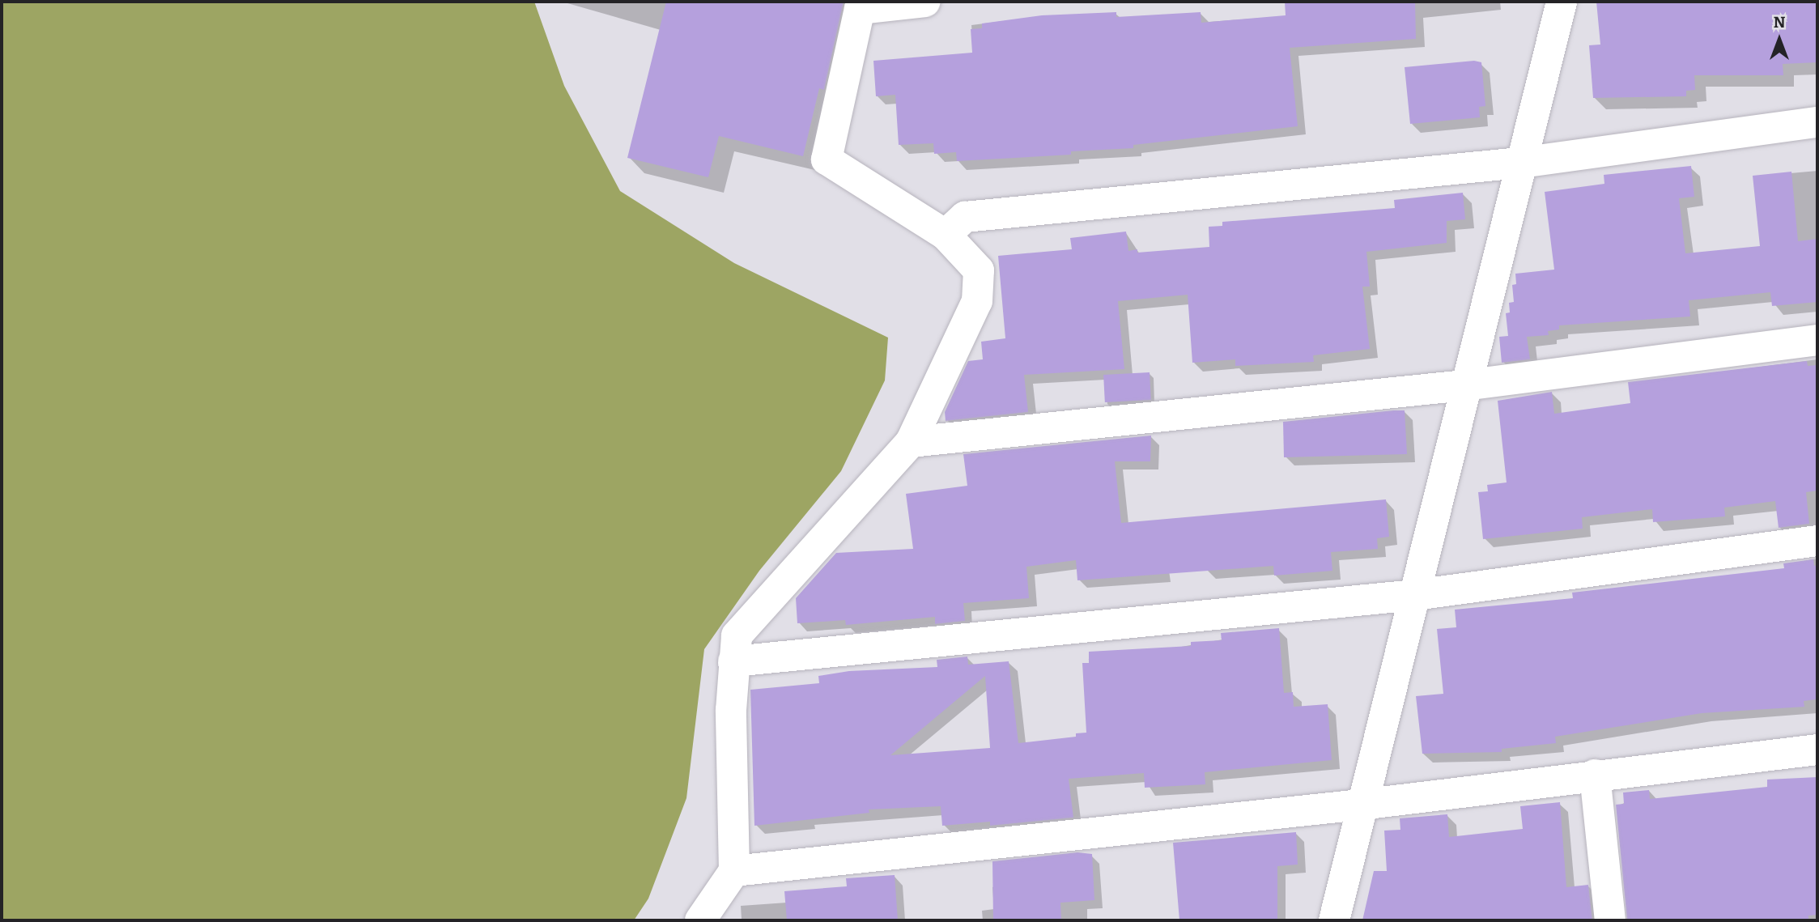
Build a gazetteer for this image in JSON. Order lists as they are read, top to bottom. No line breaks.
{"north":"top"}
